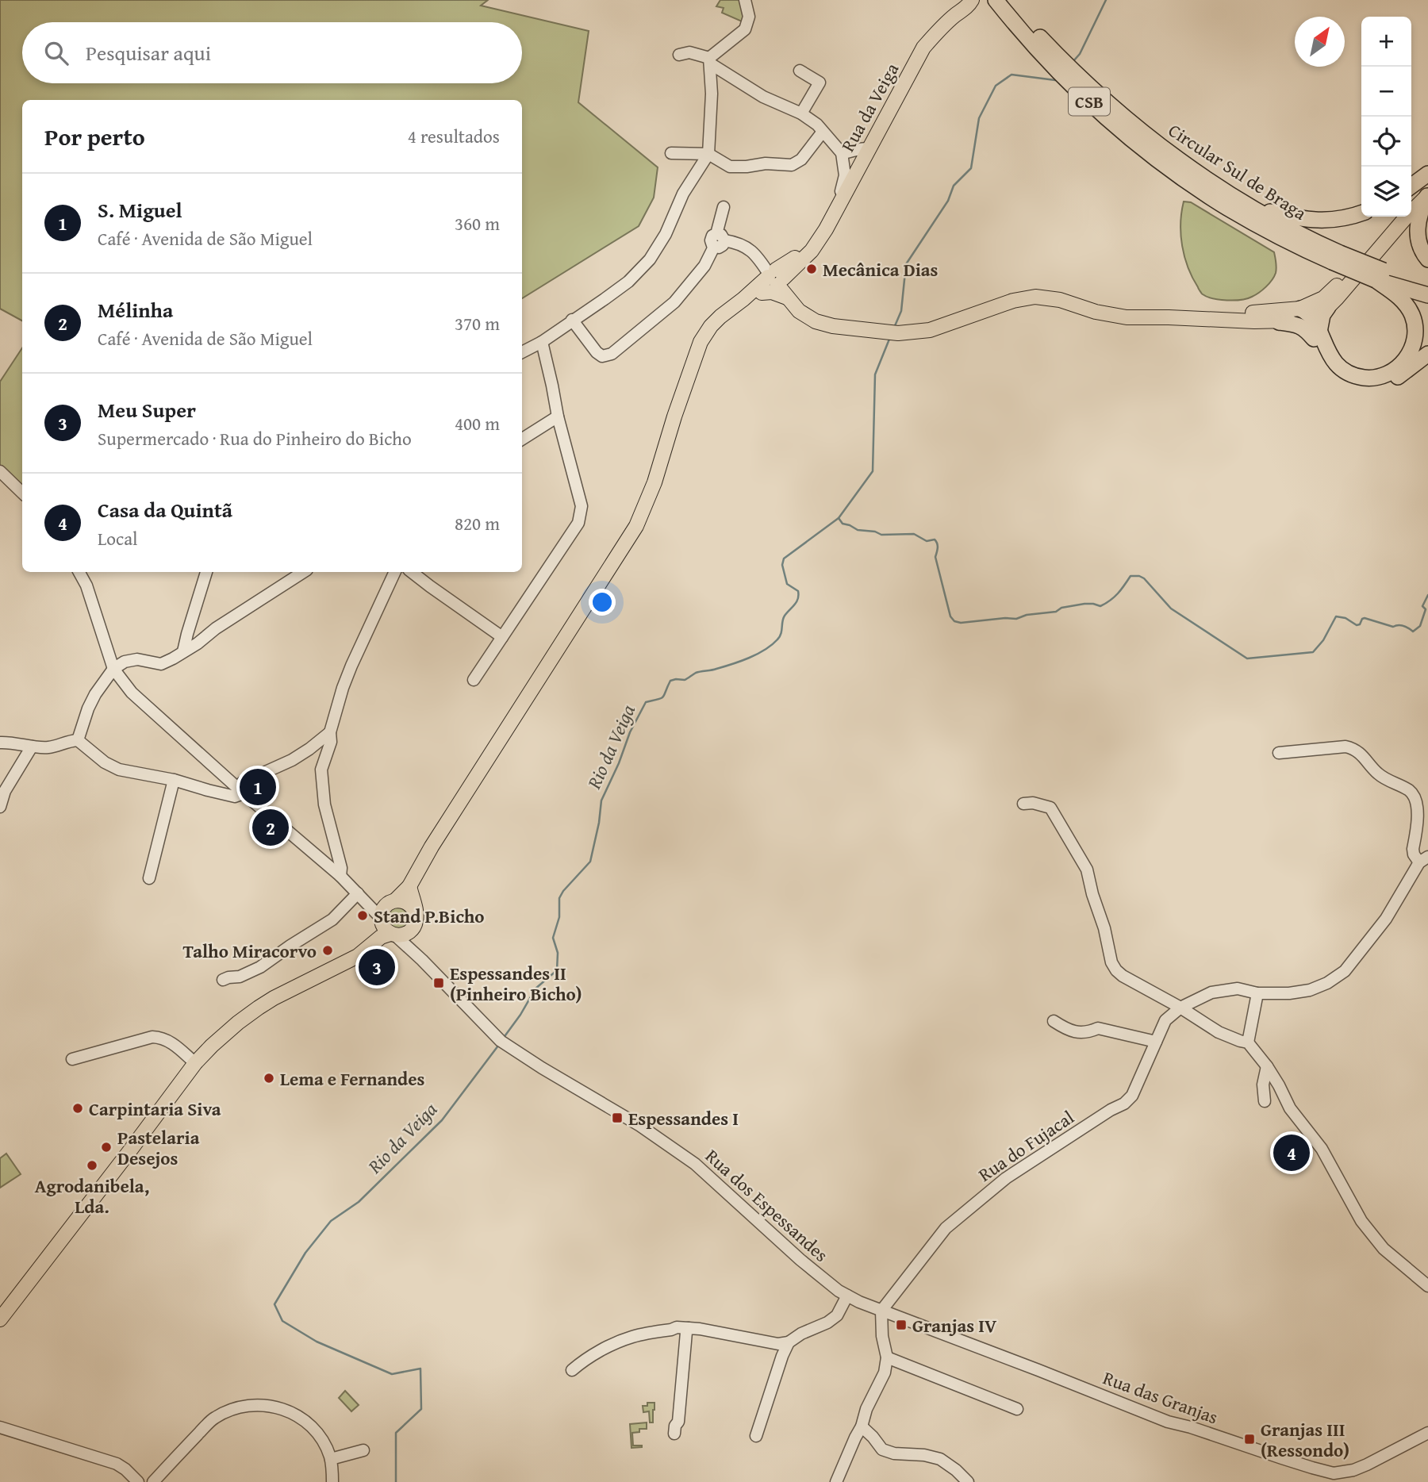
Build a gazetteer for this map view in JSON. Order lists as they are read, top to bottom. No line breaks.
{"streets":{"highway":["CSB","Circular Sul de Braga"],"main road":["Rua da Veiga"],"street":["Rua do Fujacal","Rua dos Espessandes","Rua das Granjas"]},"crossings":[["Rua do Fujacal","Rua dos Espessandes"],["Rua do Fujacal","Rua das Granjas"],["Rua dos Espessandes","Rua das Granjas"]],"water":["Rio da Veiga"],"places":{"other":["Mecânica Dias","Stand P.Bicho","Talho Miracorvo","Lema e Fernandes","Carpintaria Siva","Pastelaria Desejos","Agrodanibela, Lda."],"transit":["Espessandes II (Pinheiro Bicho)","Espessandes I","Granjas IV","Granjas III (Ressondo)"]},"north":"top right","page":{"map_buttons":["+","−"],"search":"Pesquisar aqui","heading":["Por perto","4 resultados"],"list":[{"mark":"1","name":"S. Miguel","note":"Café · Avenida de São Miguel","value":"360 m"},{"mark":"2","name":"Mélinha","note":"Café · Avenida de São Miguel","value":"370 m"},{"mark":"3","name":"Meu Super","note":"Supermercado · Rua do Pinheiro do Bicho","value":"400 m"},{"mark":"4","name":"Casa da Quintã","note":"Local","value":"820 m"}],"pins":["1","2","3","4"]}}
